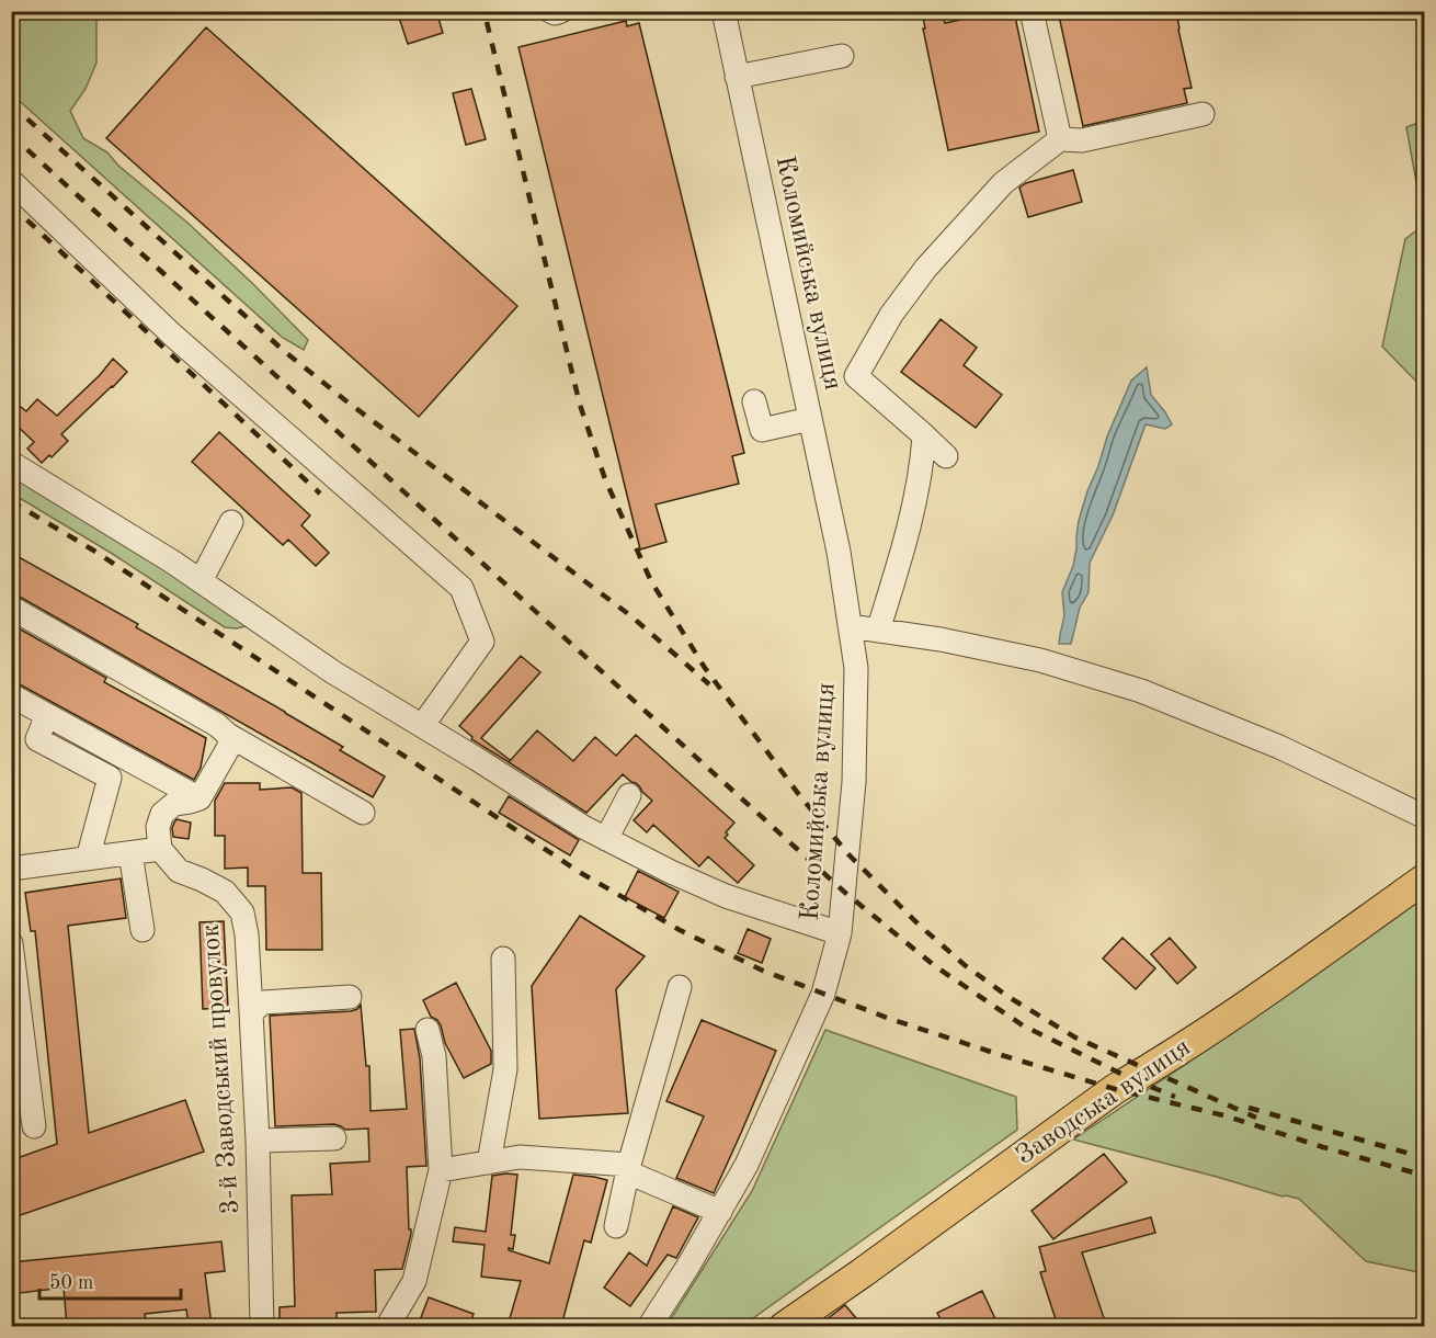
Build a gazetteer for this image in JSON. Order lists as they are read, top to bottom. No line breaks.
{"streets":{"main road":["Заводська вулиця"],"street":["Коломийська вулиця","3-й Заводський провулок"]},"scale_bar":"50 m"}
